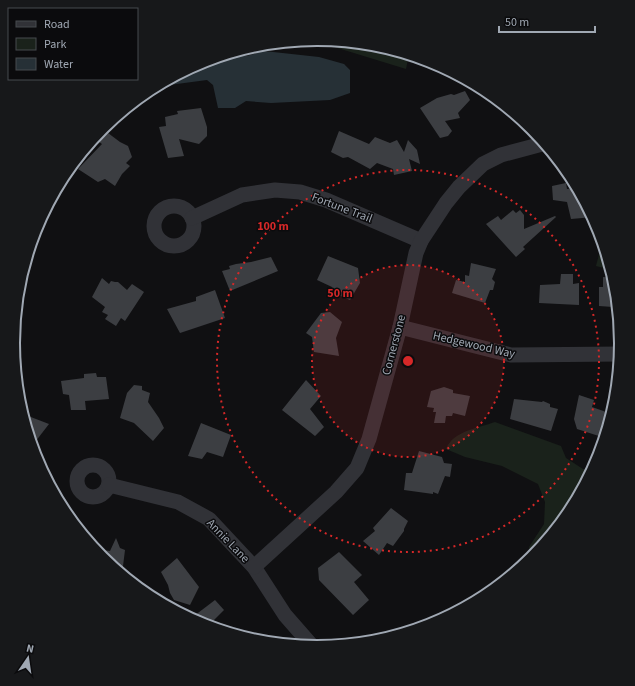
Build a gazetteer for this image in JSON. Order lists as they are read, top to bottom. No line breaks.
{"streets":{"street":["Fortune Trail","Cornerstone","Hedgewood Way","Annie Lane"]},"crossings":[["Fortune Trail","Cornerstone"],["Cornerstone","Hedgewood Way"],["Cornerstone","Annie Lane"]],"legend":["Road","Park","Water"],"scale_bar":"50 m","north":"top","rings":["100 m","50 m"]}
